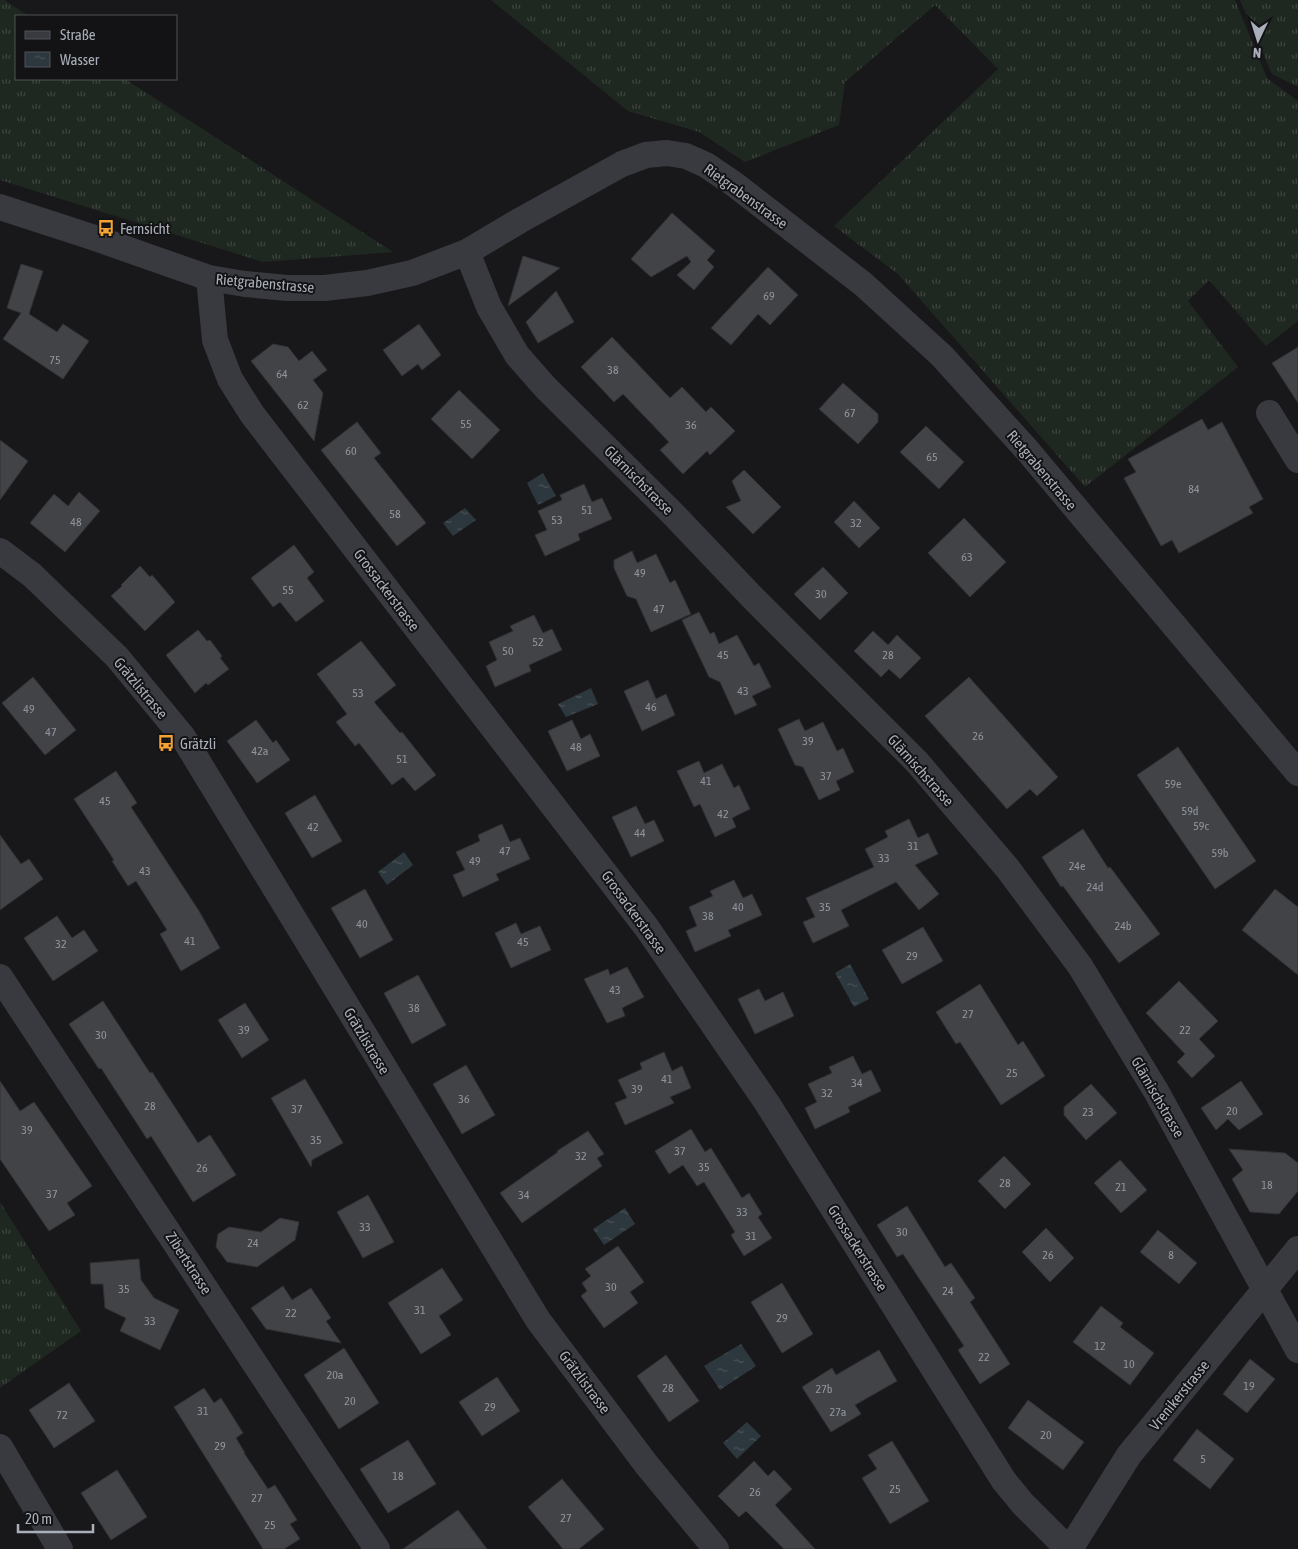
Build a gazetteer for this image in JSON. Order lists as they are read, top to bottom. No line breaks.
{"streets":{"street":["Rietgrabenstrasse","Glärnischstrasse","Grossackerstrasse","Grätzlistrasse","Zibertstrasse","Vrenikerstrasse"]},"crossings":[["Rietgrabenstrasse","Glärnischstrasse"],["Rietgrabenstrasse","Grossackerstrasse"],["Glärnischstrasse","Vrenikerstrasse"],["Grossackerstrasse","Vrenikerstrasse"]],"places":{"bus stop":["Fernsicht","Grätzli"]},"house_numbers":["69","75","38","64","62","67","55","36","60","65","84","51","58","53","48","32","63","49","55","30","47","52","50","45","28","43","53","46","49","47","26","39","48","42a","51","37","41","59e","45","59d","42","59c","42","44","31","47","59b","33","49","24e","43","24d","40","35","38","40","24b","41","45","32","29","43","38","27","39","22","30","25","41","34","39","32","36","28","37","20","23","39","35","37","32","35","26","28","18","21","37","34","33","33","30","31","24","26","8","30","35","24","31","22","29","33","12","22","10","20a","19","28","27b","20","29","31","27a","72","20","29","5","18","25","26","27","27","25"],"legend":["Straße","Wasser"],"scale_bar":"20 m","north":"bottom"}
